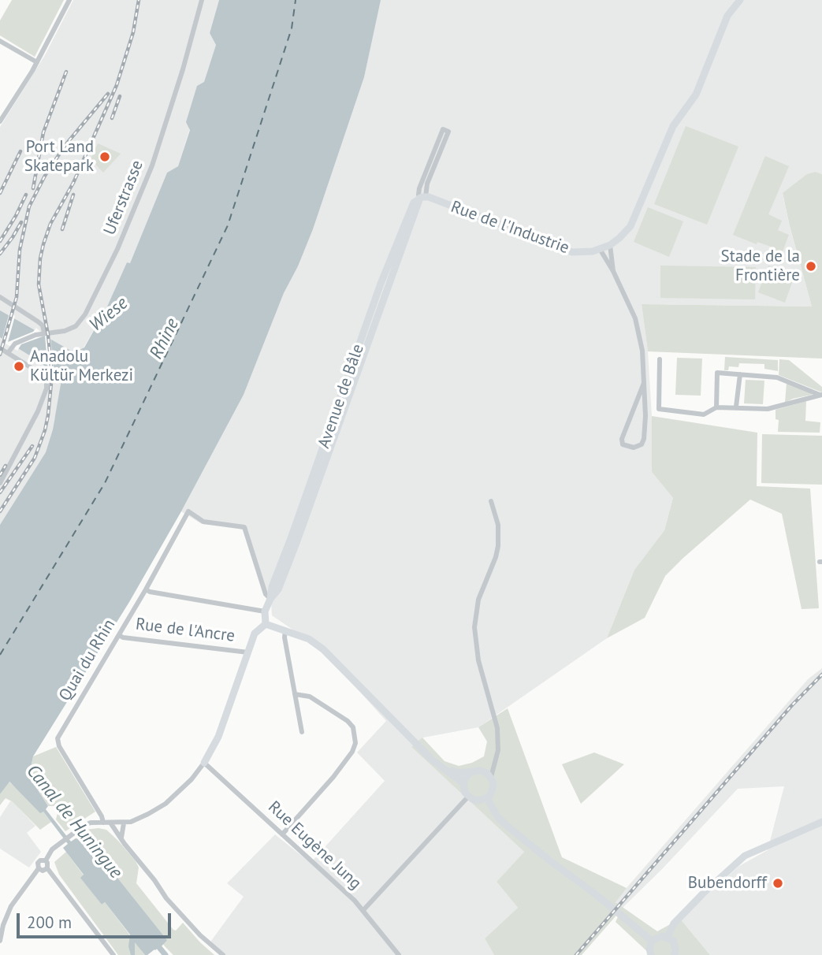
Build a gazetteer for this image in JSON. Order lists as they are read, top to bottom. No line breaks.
{"streets":{"main road":["Rue de l'Industrie","Avenue de Bâle"],"street":["Uferstrasse","Rue de l'Ancre","Quai du Rhin","Rue Eugène Jung"]},"crossings":[["Rue de l'Industrie","Avenue de Bâle"],["Avenue de Bâle","Quai du Rhin"],["Rue de l'Ancre","Quai du Rhin"]],"water":["Wiese","Rhine","Canal de Huningue"],"places":["Port Land Skatepark","Stade de la Frontière","Anadolu Kültür Merkezi","Bubendorff"],"scale_bar":"200 m"}
